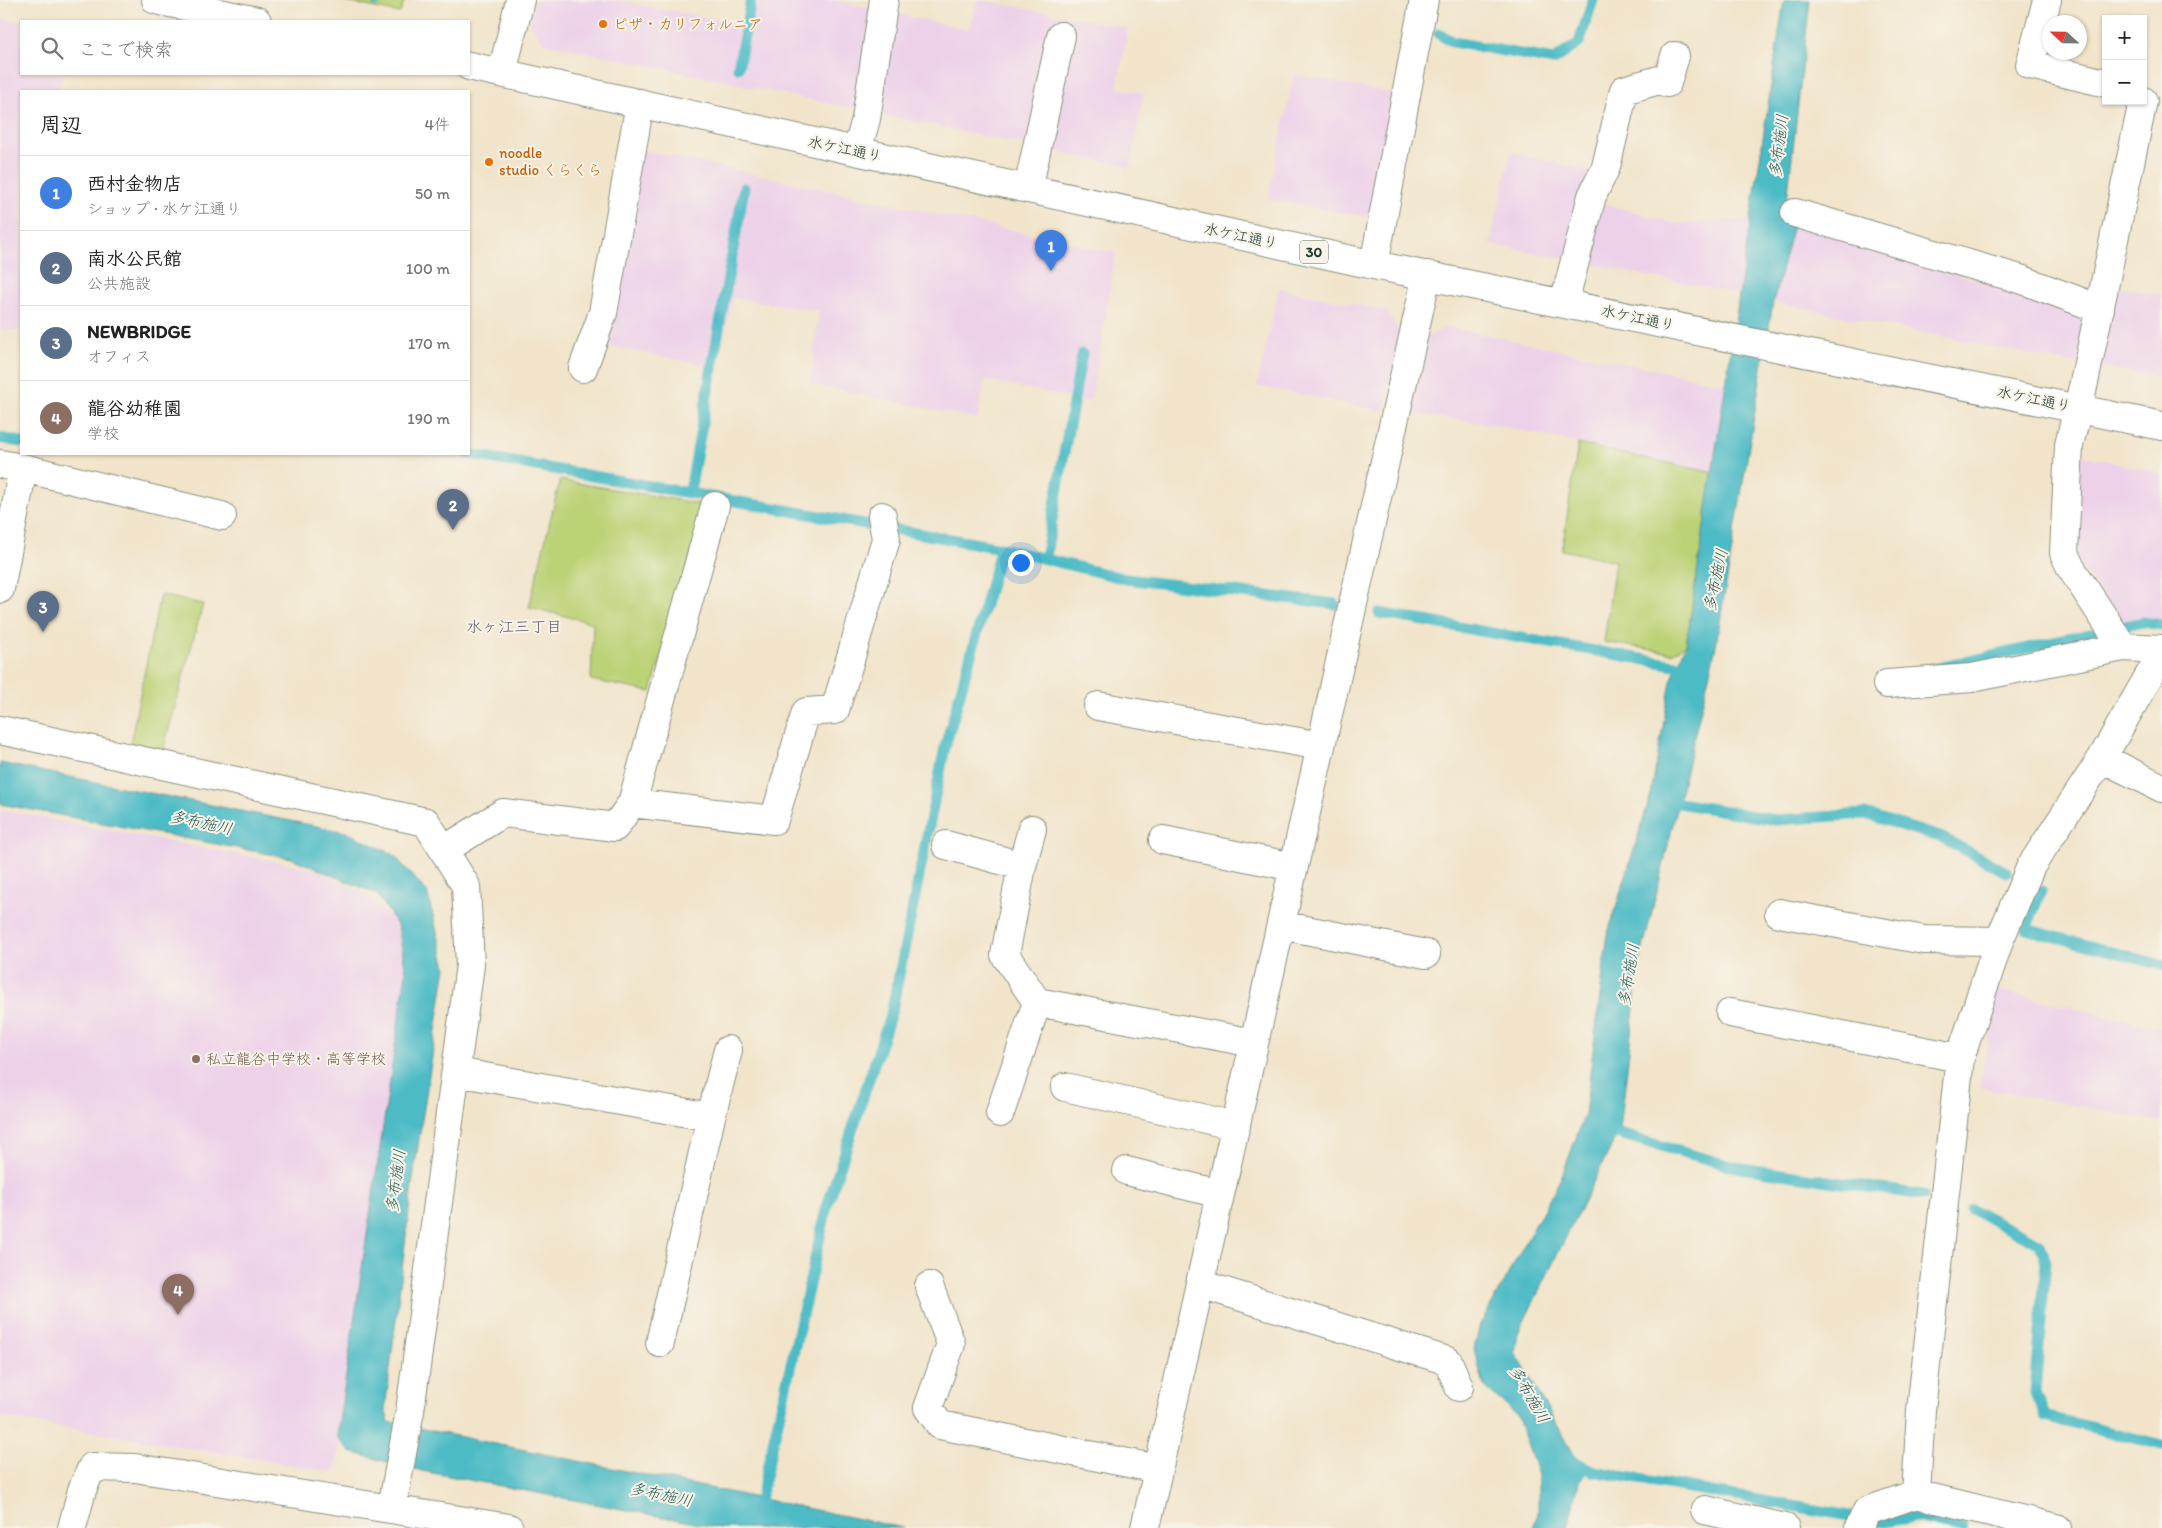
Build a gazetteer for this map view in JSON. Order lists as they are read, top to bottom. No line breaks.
{"streets":{"street":["水ケ江通り","30"]},"districts":["水ヶ江三丁目"],"water":["多布施川"],"places":["ピザ・カリフォルニア","noodle studio くらくら","私立龍谷中学校・高等学校"],"north":"left","page":{"map_buttons":["+","−"],"search":"ここで検索","heading":["周辺","4件"],"list":[{"mark":"1","name":"西村金物店","note":"ショップ · 水ケ江通り","value":"50 m"},{"mark":"2","name":"南水公民館","note":"公共施設","value":"100 m"},{"mark":"3","name":"NEWBRIDGE","note":"オフィス","value":"170 m"},{"mark":"4","name":"龍谷幼稚園","note":"学校","value":"190 m"}],"pins":["1","2","3","4"]}}
